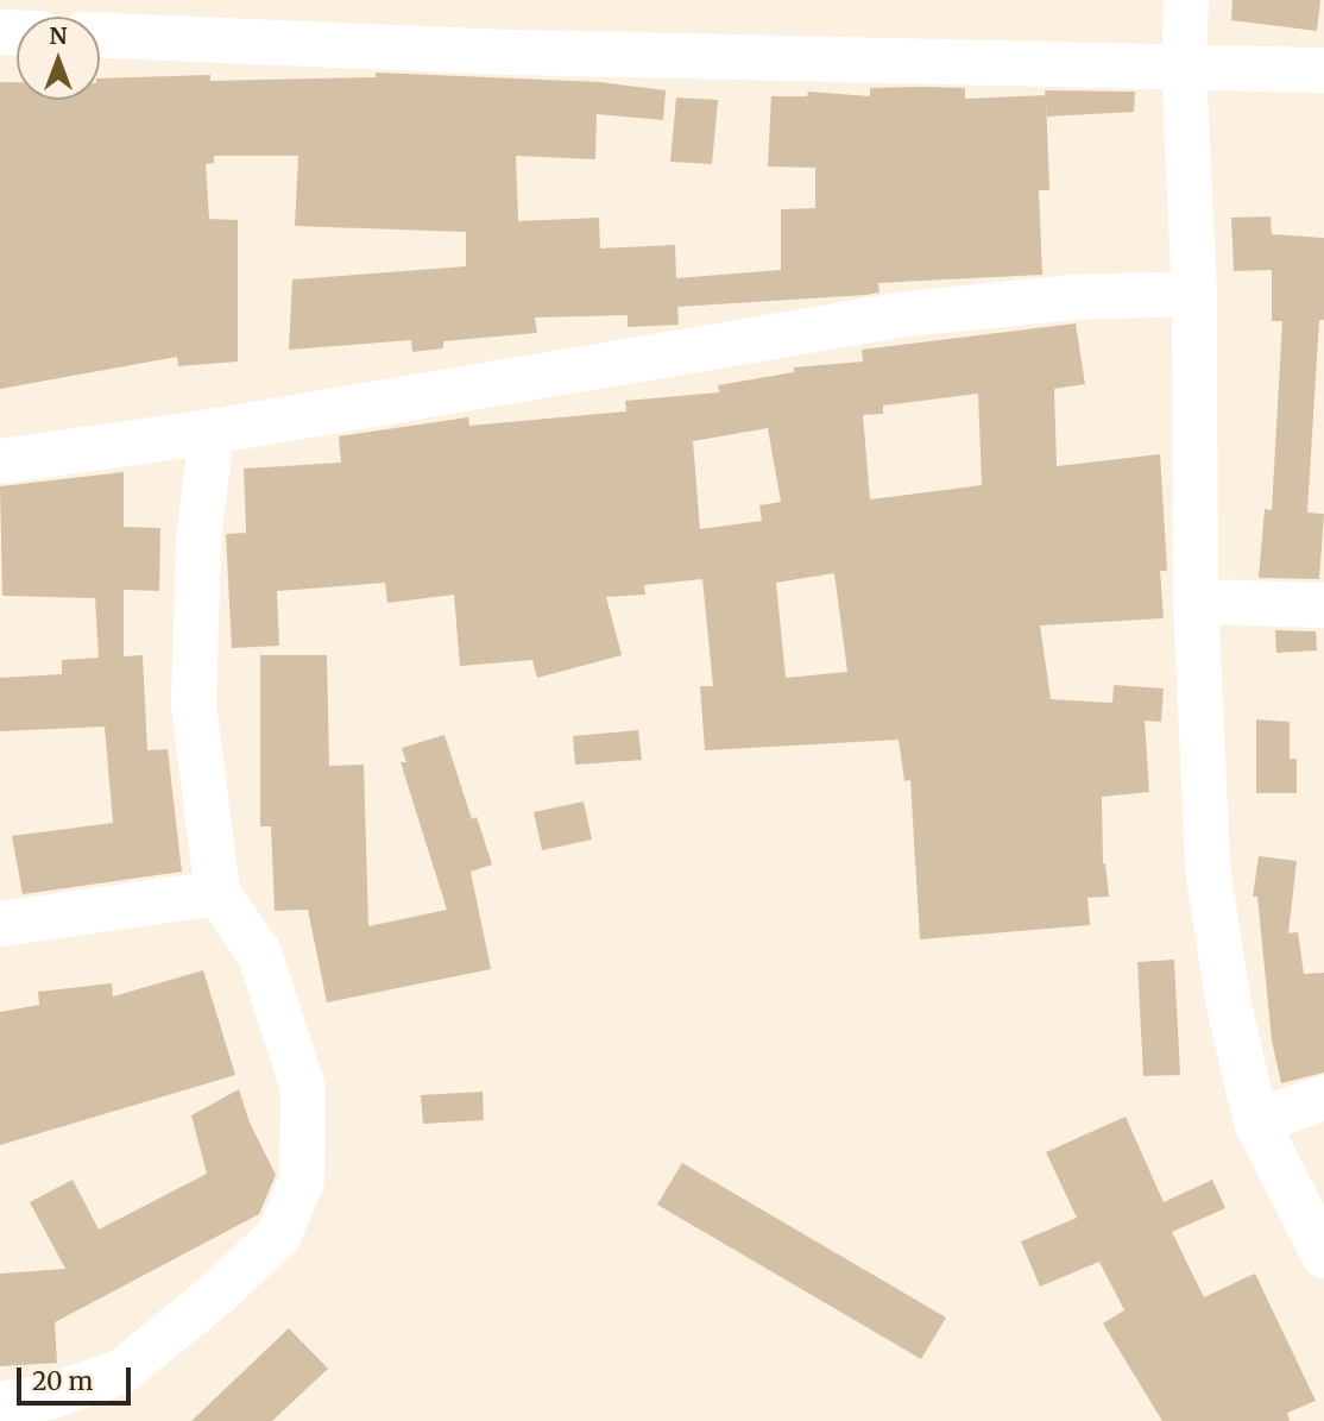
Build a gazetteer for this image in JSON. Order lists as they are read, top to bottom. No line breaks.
{"scale_bar":"20 m","north":"top"}
